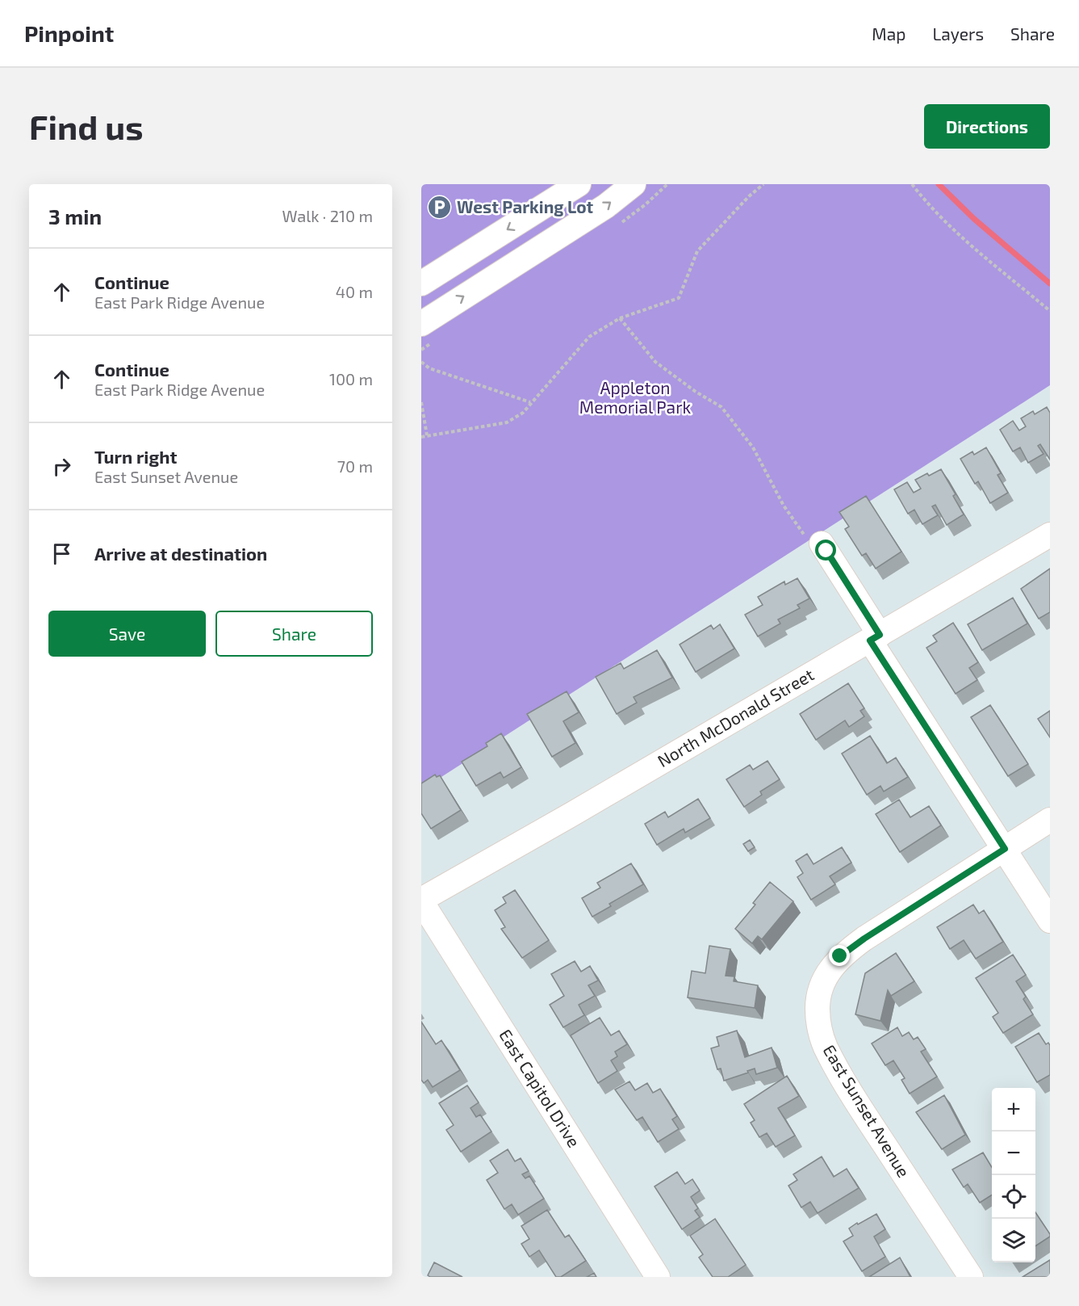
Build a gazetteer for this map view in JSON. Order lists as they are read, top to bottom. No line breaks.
{"streets":{"street":["North McDonald Street","East Capitol Drive","East Sunset Avenue"]},"crossings":[["North McDonald Street","East Capitol Drive"]],"parks":["Appleton Memorial Park"],"places":{"parking":["West Parking Lot"]},"page":{"header":"Pinpoint","nav":["Map","Layers","Share"],"buttons":["Directions",["Save","Share"]],"title":"Find us","heading":["3 min","Walk · 210 m"],"list":[["Continue","East Park Ridge Avenue","40 m"],["Continue","East Park Ridge Avenue","100 m"],["Turn right","East Sunset Avenue","70 m"],"Arrive at destination"],"map_buttons":["+","−"]}}
